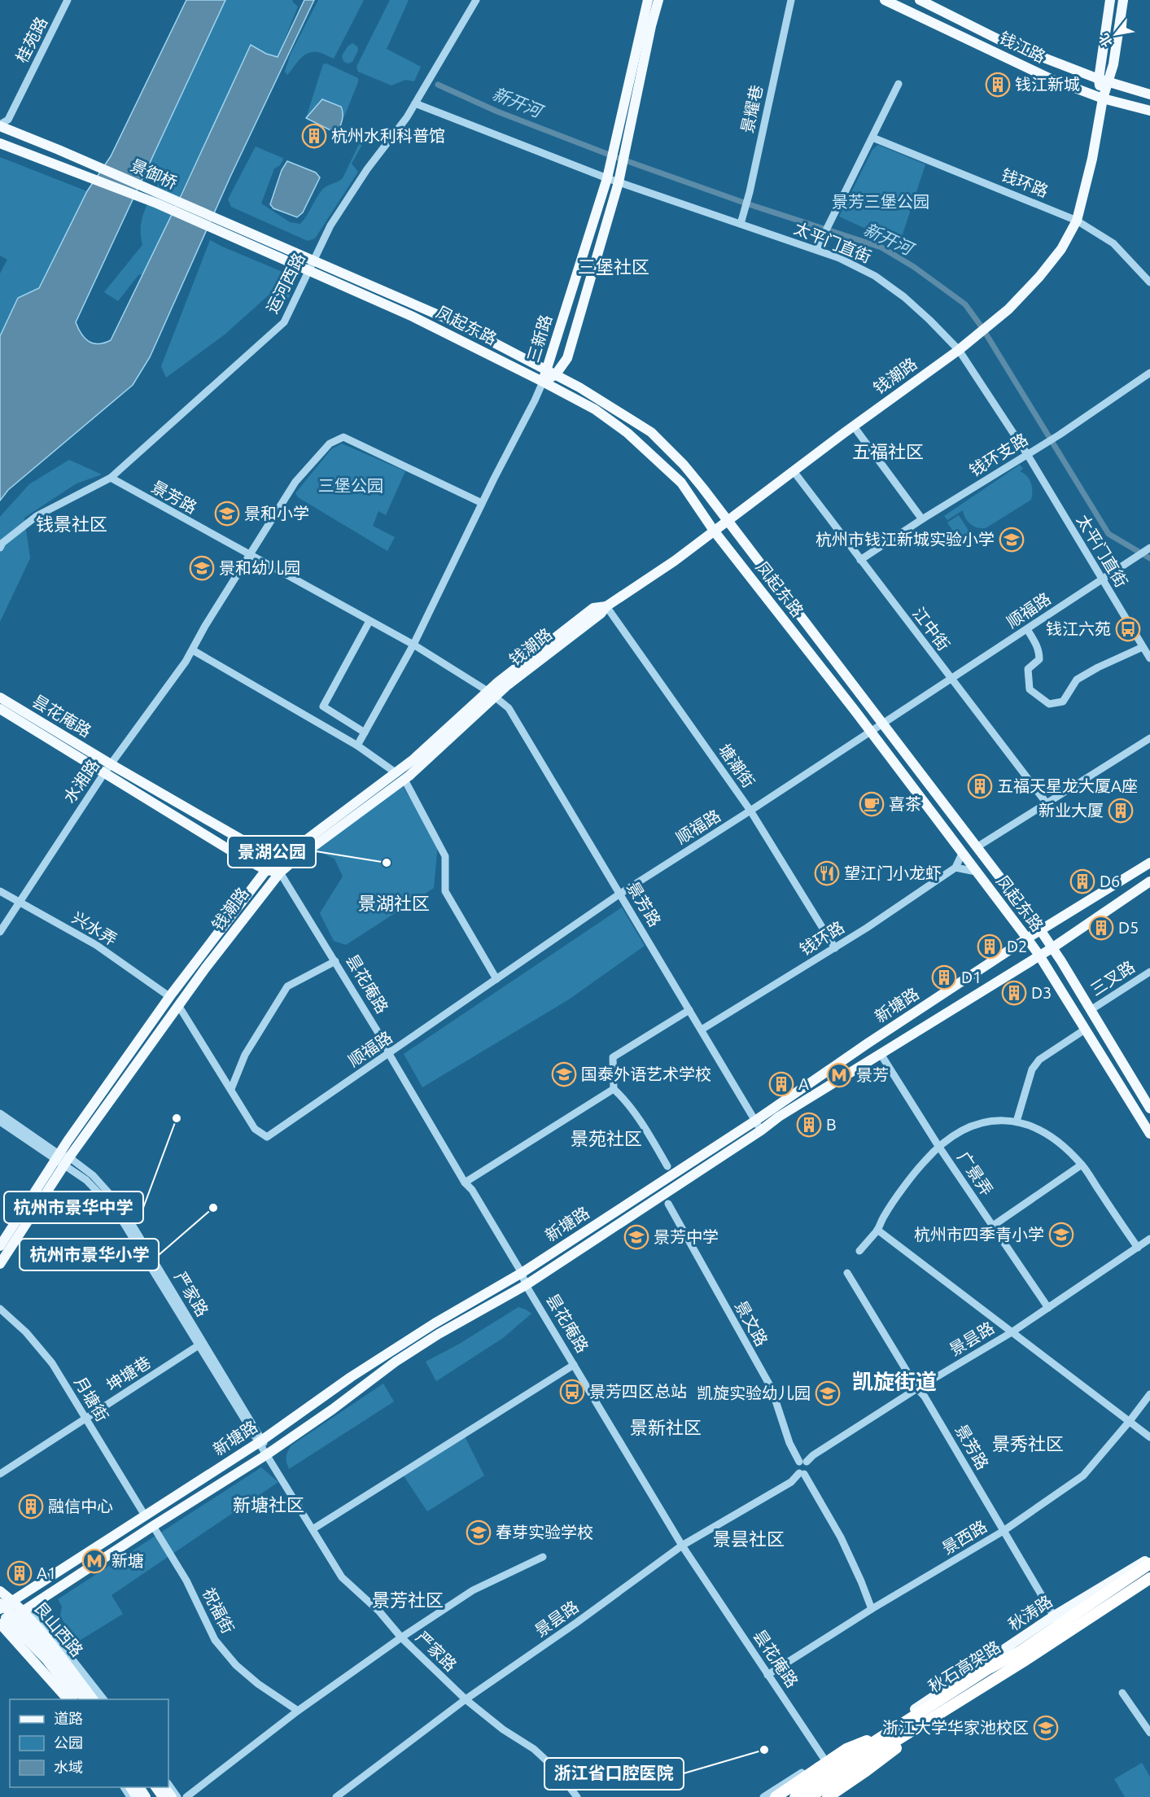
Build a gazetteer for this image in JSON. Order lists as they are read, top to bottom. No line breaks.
{"streets":{"highway":["秋石高架路"],"main road":["钱江路","景御桥","凤起东路","三新路","钱潮路","昙花庵路","新塘路","秋涛路","艮山西路"],"street":["桂苑路","景耀巷","钱环路","太平门直街","运河西路","钱环支路","景芳路","顺福路","江中街","塘潮街","水湘路","兴水弄","三叉路","广景弄","严家路","景文路","景昙路","坤塘巷","月塘街","景西路","祝福街"]},"crossings":[["桂苑路","景御桥"],["钱江路","钱潮路"],["景耀巷","太平门直街"],["景御桥","凤起东路"],["钱环路","钱潮路"],["钱环路","景芳路"],["钱环路","塘潮街"],["太平门直街","运河西路"],["太平门直街","三新路"],["太平门直街","钱潮路"],["太平门直街","钱环支路"],["太平门直街","顺福路"],["运河西路","凤起东路"],["运河西路","景芳路"],["凤起东路","三新路"],["凤起东路","钱潮路"],["凤起东路","顺福路"],["凤起东路","三叉路"],["凤起东路","新塘路"],["钱潮路","景芳路"],["钱潮路","江中街"],["钱潮路","昙花庵路"],["钱潮路","塘潮街"],["钱潮路","兴水弄"],["钱潮路","严家路"],["钱环支路","江中街"],["景芳路","顺福路"],["景芳路","水湘路"],["景芳路","新塘路"],["景芳路","景昙路"],["景芳路","景西路"],["景芳路","秋涛路"],["顺福路","江中街"],["顺福路","昙花庵路"],["顺福路","塘潮街"],["昙花庵路","水湘路"],["昙花庵路","新塘路"],["昙花庵路","景昙路"],["昙花庵路","景西路"],["昙花庵路","秋涛路"],["水湘路","兴水弄"],["新塘路","广景弄"],["新塘路","严家路"],["新塘路","月塘街"],["新塘路","祝福街"],["新塘路","艮山西路"],["广景弄","景昙路"],["严家路","景昙路"],["严家路","坤塘巷"],["景文路","景昙路"],["坤塘巷","月塘街"]],"districts":["三堡社区","五福社区","钱景社区","景湖社区","景苑社区","凯旋街道","景新社区","景秀社区","新塘社区","景昙社区","景芳社区"],"water":["新开河"],"parks":["景芳三堡公园","三堡公园"],"places":{"building":["钱江新城","杭州水利科普馆","五福天星龙大厦A座","新业大厦","D6","D5","D2","D1","D3","A","B","融信中心","A1"],"school or university":["景和小学","杭州市钱江新城实验小学","景和幼儿园","国泰外语艺术学校","杭州市四季青小学","景芳中学","凯旋实验幼儿园","春芽实验学校","浙江大学华家池校区"],"bus stop":["钱江六苑","景芳四区总站"],"cafe":["喜茶"],"other":["景湖公园","杭州市景华中学","杭州市景华小学","浙江省口腔医院"],"restaurant":["望江门小龙虾"],"metro station":["景芳","新塘"]},"legend":["道路","公园","水域"],"north":"bottom left"}
